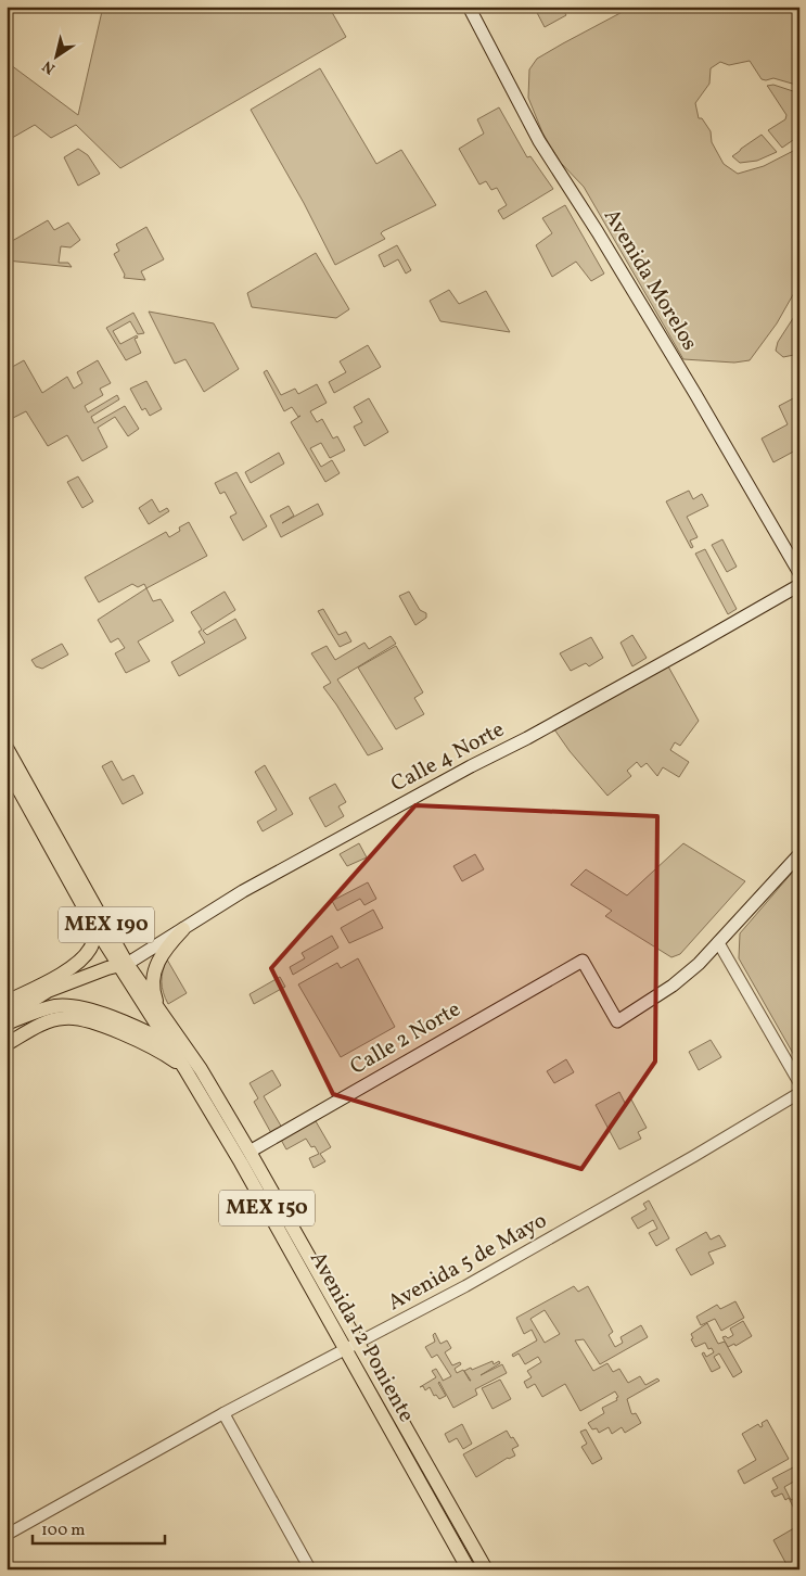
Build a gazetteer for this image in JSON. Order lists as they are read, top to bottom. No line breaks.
{"streets":{"main road":["Avenida Morelos","Calle 4 Norte","MEX 190","Calle 2 Norte","MEX 150","Avenida 12 Poniente"],"street":["Avenida 5 de Mayo"]},"crossings":[["Calle 4 Norte","MEX 190"],["MEX 190","MEX 150"],["MEX 190","Avenida 12 Poniente"],["Calle 2 Norte","Avenida 12 Poniente"],["MEX 150","Avenida 12 Poniente"],["Avenida 5 de Mayo","Avenida 12 Poniente"]],"scale_bar":"100 m","north":"bottom left"}
